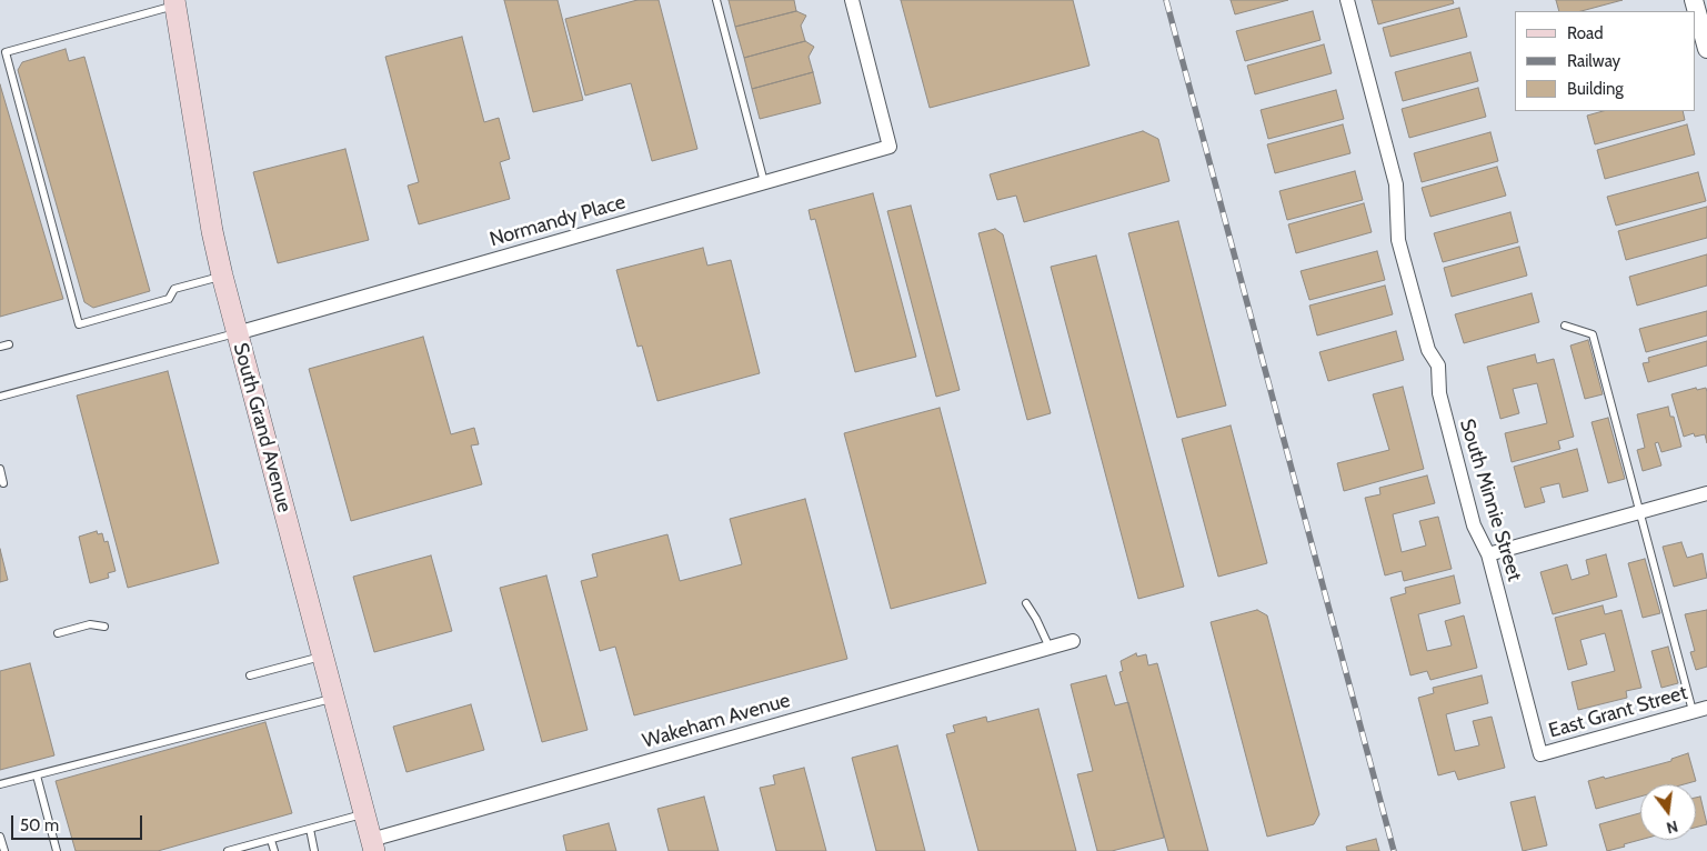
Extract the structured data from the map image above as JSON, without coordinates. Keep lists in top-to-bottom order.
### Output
{
  "streets": {
    "main road": ["South Grand Avenue"],
    "street": [
      "Normandy Place",
      "South Minnie Street",
      "East Grant Street",
      "Wakeham Avenue"
    ]
  },
  "crossings": [
    ["Normandy Place", "South Grand Avenue"],
    ["South Grand Avenue", "Wakeham Avenue"],
    ["South Minnie Street", "East Grant Street"]
  ],
  "legend": ["Road", "Railway", "Building"],
  "scale_bar": "50 m",
  "north": "bottom"
}
